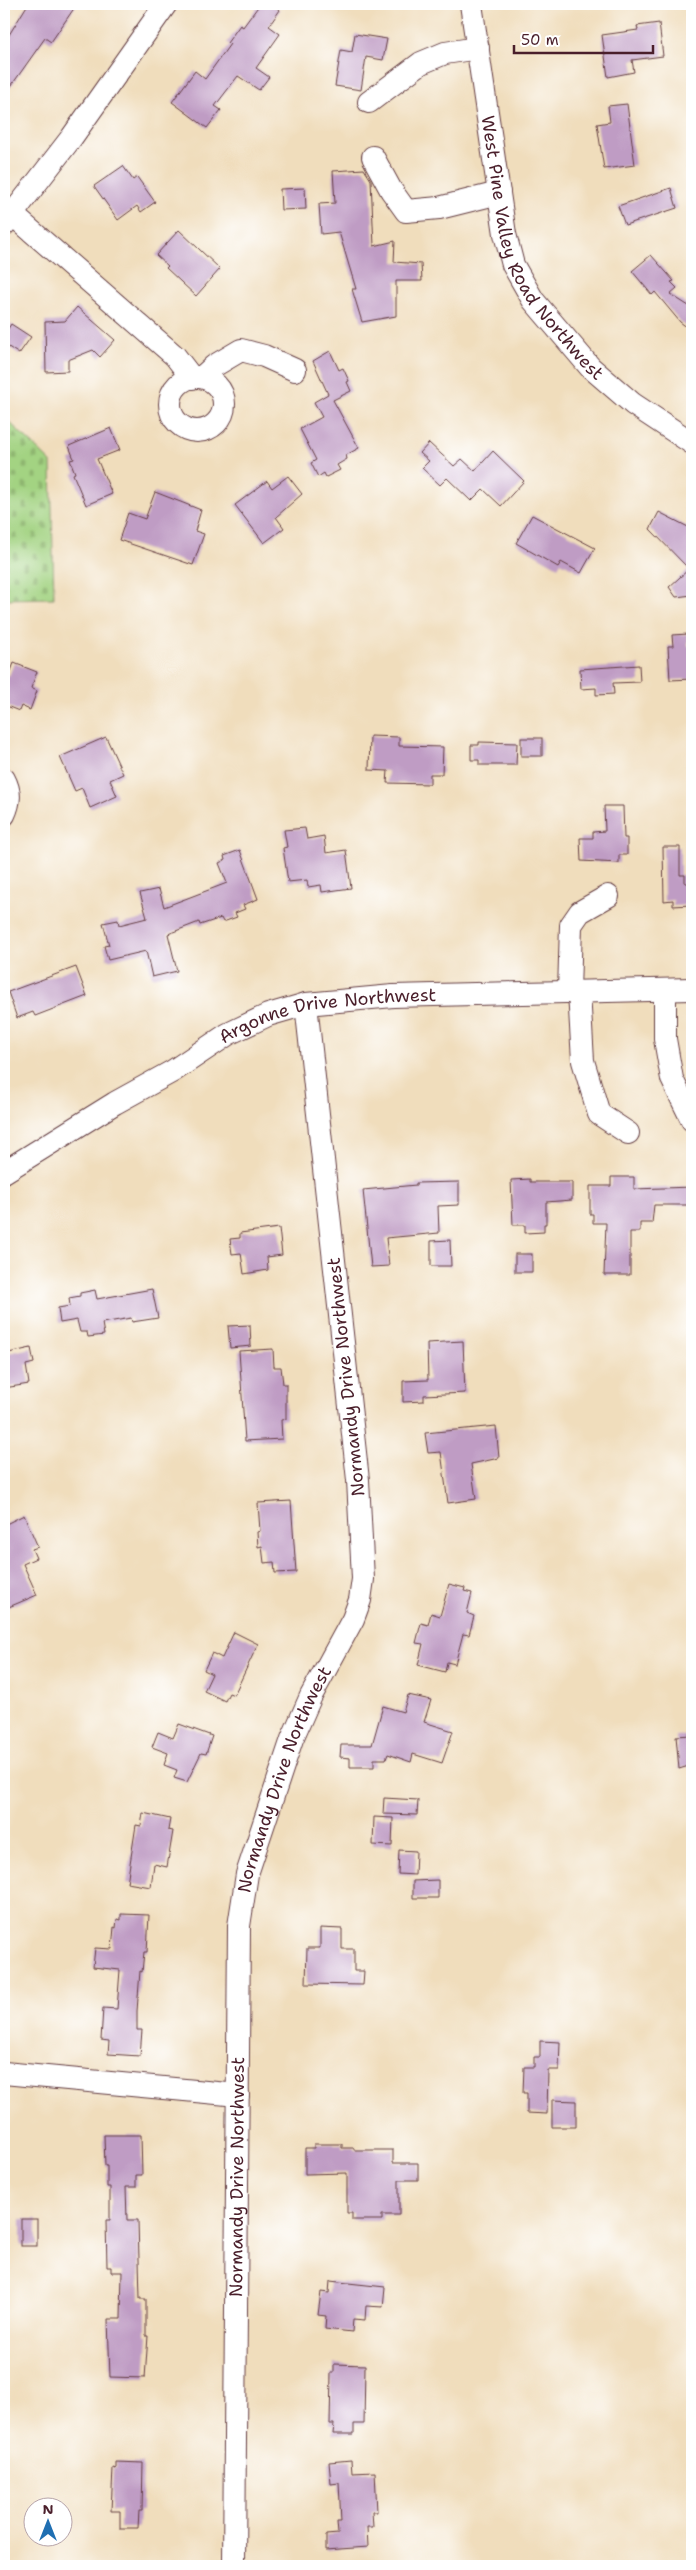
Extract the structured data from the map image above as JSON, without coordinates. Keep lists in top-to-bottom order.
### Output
{
  "streets": {
    "street": ["West Pine Valley Road Northwest", "Argonne Drive Northwest", "Normandy Drive Northwest"]
  },
  "crossings": [
    ["Argonne Drive Northwest", "Normandy Drive Northwest"]
  ],
  "scale_bar": "50 m",
  "north": "top"
}
